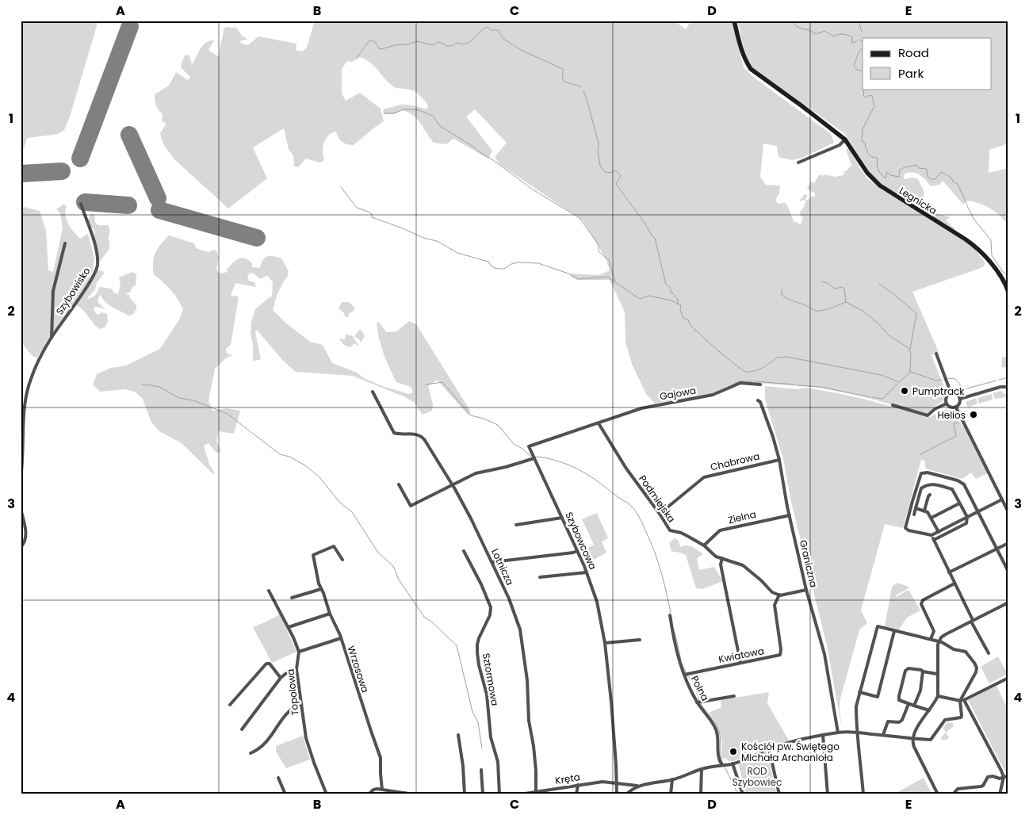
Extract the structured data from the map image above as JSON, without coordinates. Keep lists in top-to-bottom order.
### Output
{
  "streets": {
    "main road": ["Legnicka"],
    "street": [
      "Szybowisko",
      "Gajowa",
      "Chabrowa",
      "Podmiejska",
      "Zielna",
      "Szybowcowa",
      "Graniczna",
      "Lotnicza",
      "Kwiatowa",
      "Wrzosowa",
      "Sztormowa",
      "Polna",
      "Topolowa",
      "Kręta"
    ]
  },
  "crossings": [
    ["Gajowa", "Podmiejska"],
    ["Gajowa", "Szybowcowa"],
    ["Chabrowa", "Podmiejska"],
    ["Chabrowa", "Graniczna"],
    ["Podmiejska", "Zielna"],
    ["Podmiejska", "Szybowcowa"],
    ["Podmiejska", "Kwiatowa"],
    ["Zielna", "Graniczna"],
    ["Szybowcowa", "Kręta"],
    ["Lotnicza", "Kręta"],
    ["Kwiatowa", "Polna"],
    ["Sztormowa", "Kręta"]
  ],
  "parks": ["ROD Szybowiec"],
  "places": ["Pumptrack", "Helios", "Kościół pw. Świętego Michała Archanioła"],
  "legend": ["Road", "Park"],
  "grid": {
    "columns": [
      "A",
      "B",
      "C",
      "D",
      "E"
    ],
    "rows": [
      "1",
      "2",
      "3",
      "4"
    ]
  }
}
